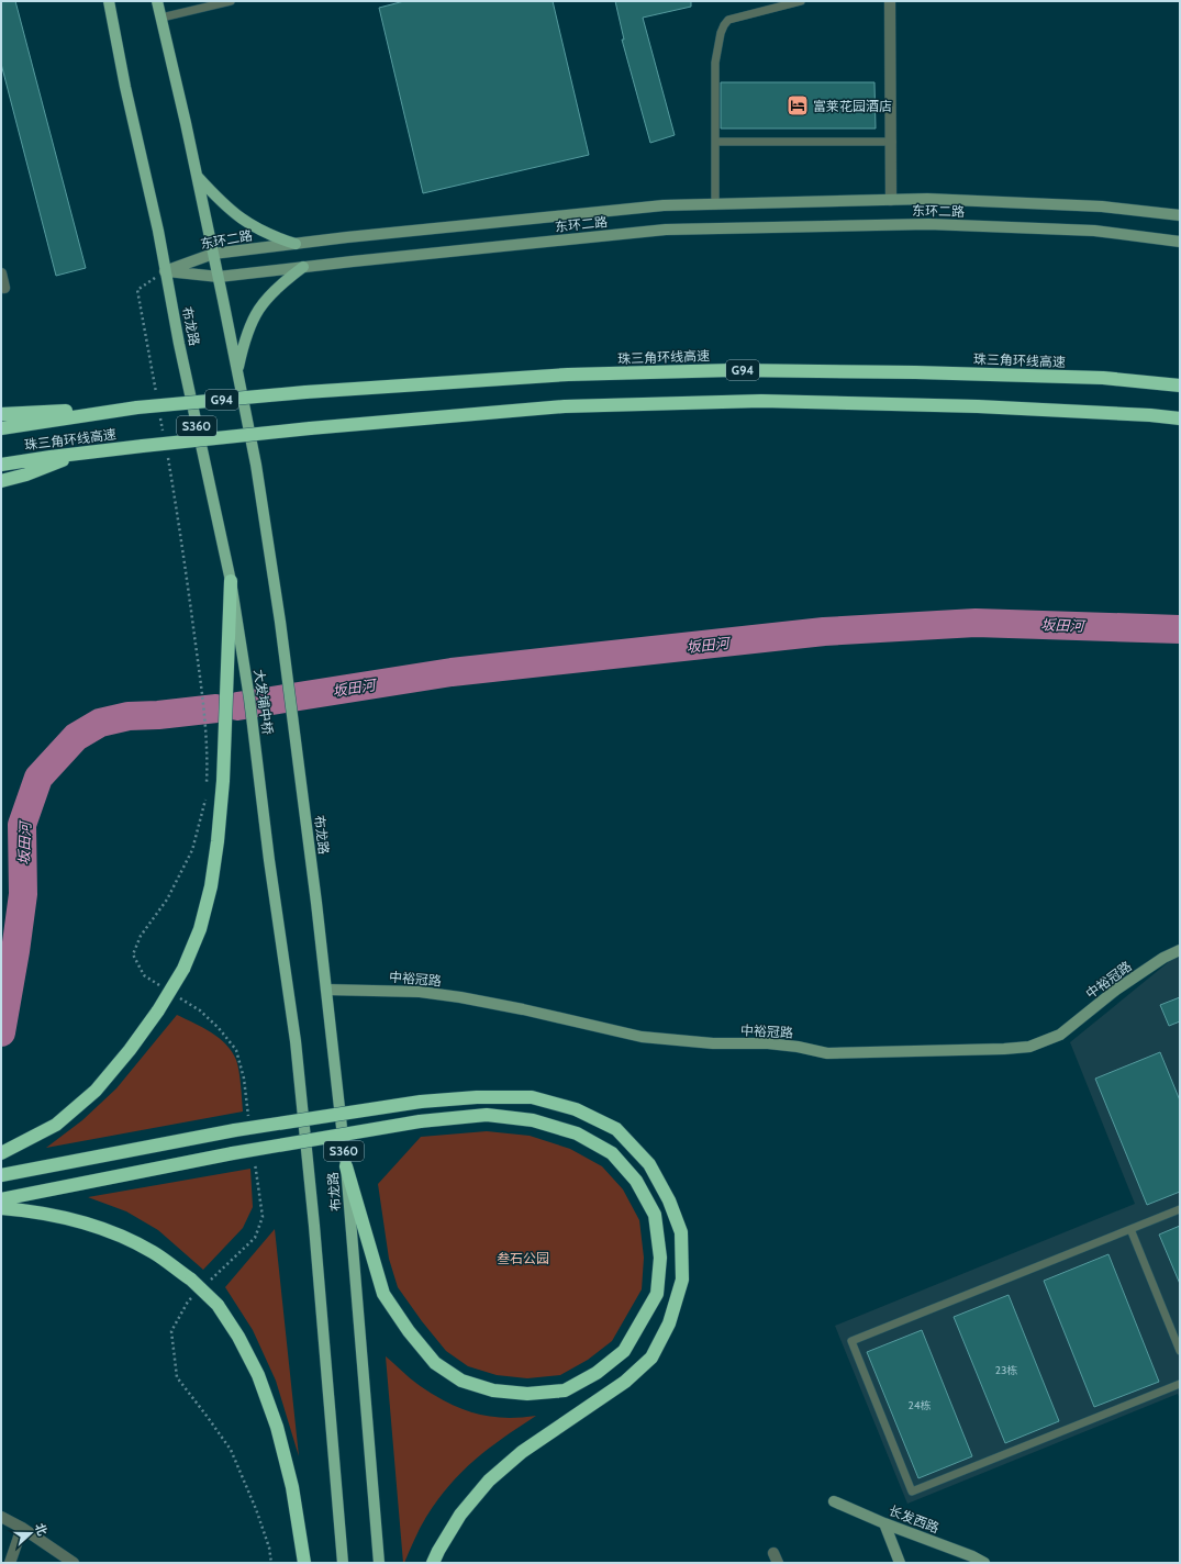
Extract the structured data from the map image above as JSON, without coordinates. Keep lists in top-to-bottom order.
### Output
{
  "streets": {
    "highway": ["珠三角环线高速", "G94"],
    "main road": [
      "东环二路",
      "布龙路",
      "S360",
      "大发埔中桥",
      "中裕冠路",
      "长发西路"
    ]
  },
  "crossings": [
    ["东环二路", "布龙路"],
    ["东环二路", "S360"],
    ["布龙路", "大发埔中桥"],
    ["布龙路", "中裕冠路"],
    ["S360", "大发埔中桥"]
  ],
  "water": ["坂田河"],
  "parks": ["叁石公园"],
  "places": {
    "hotel": ["富莱花园酒店"]
  },
  "house_numbers": ["23栋", "24栋"],
  "north": "right"
}
